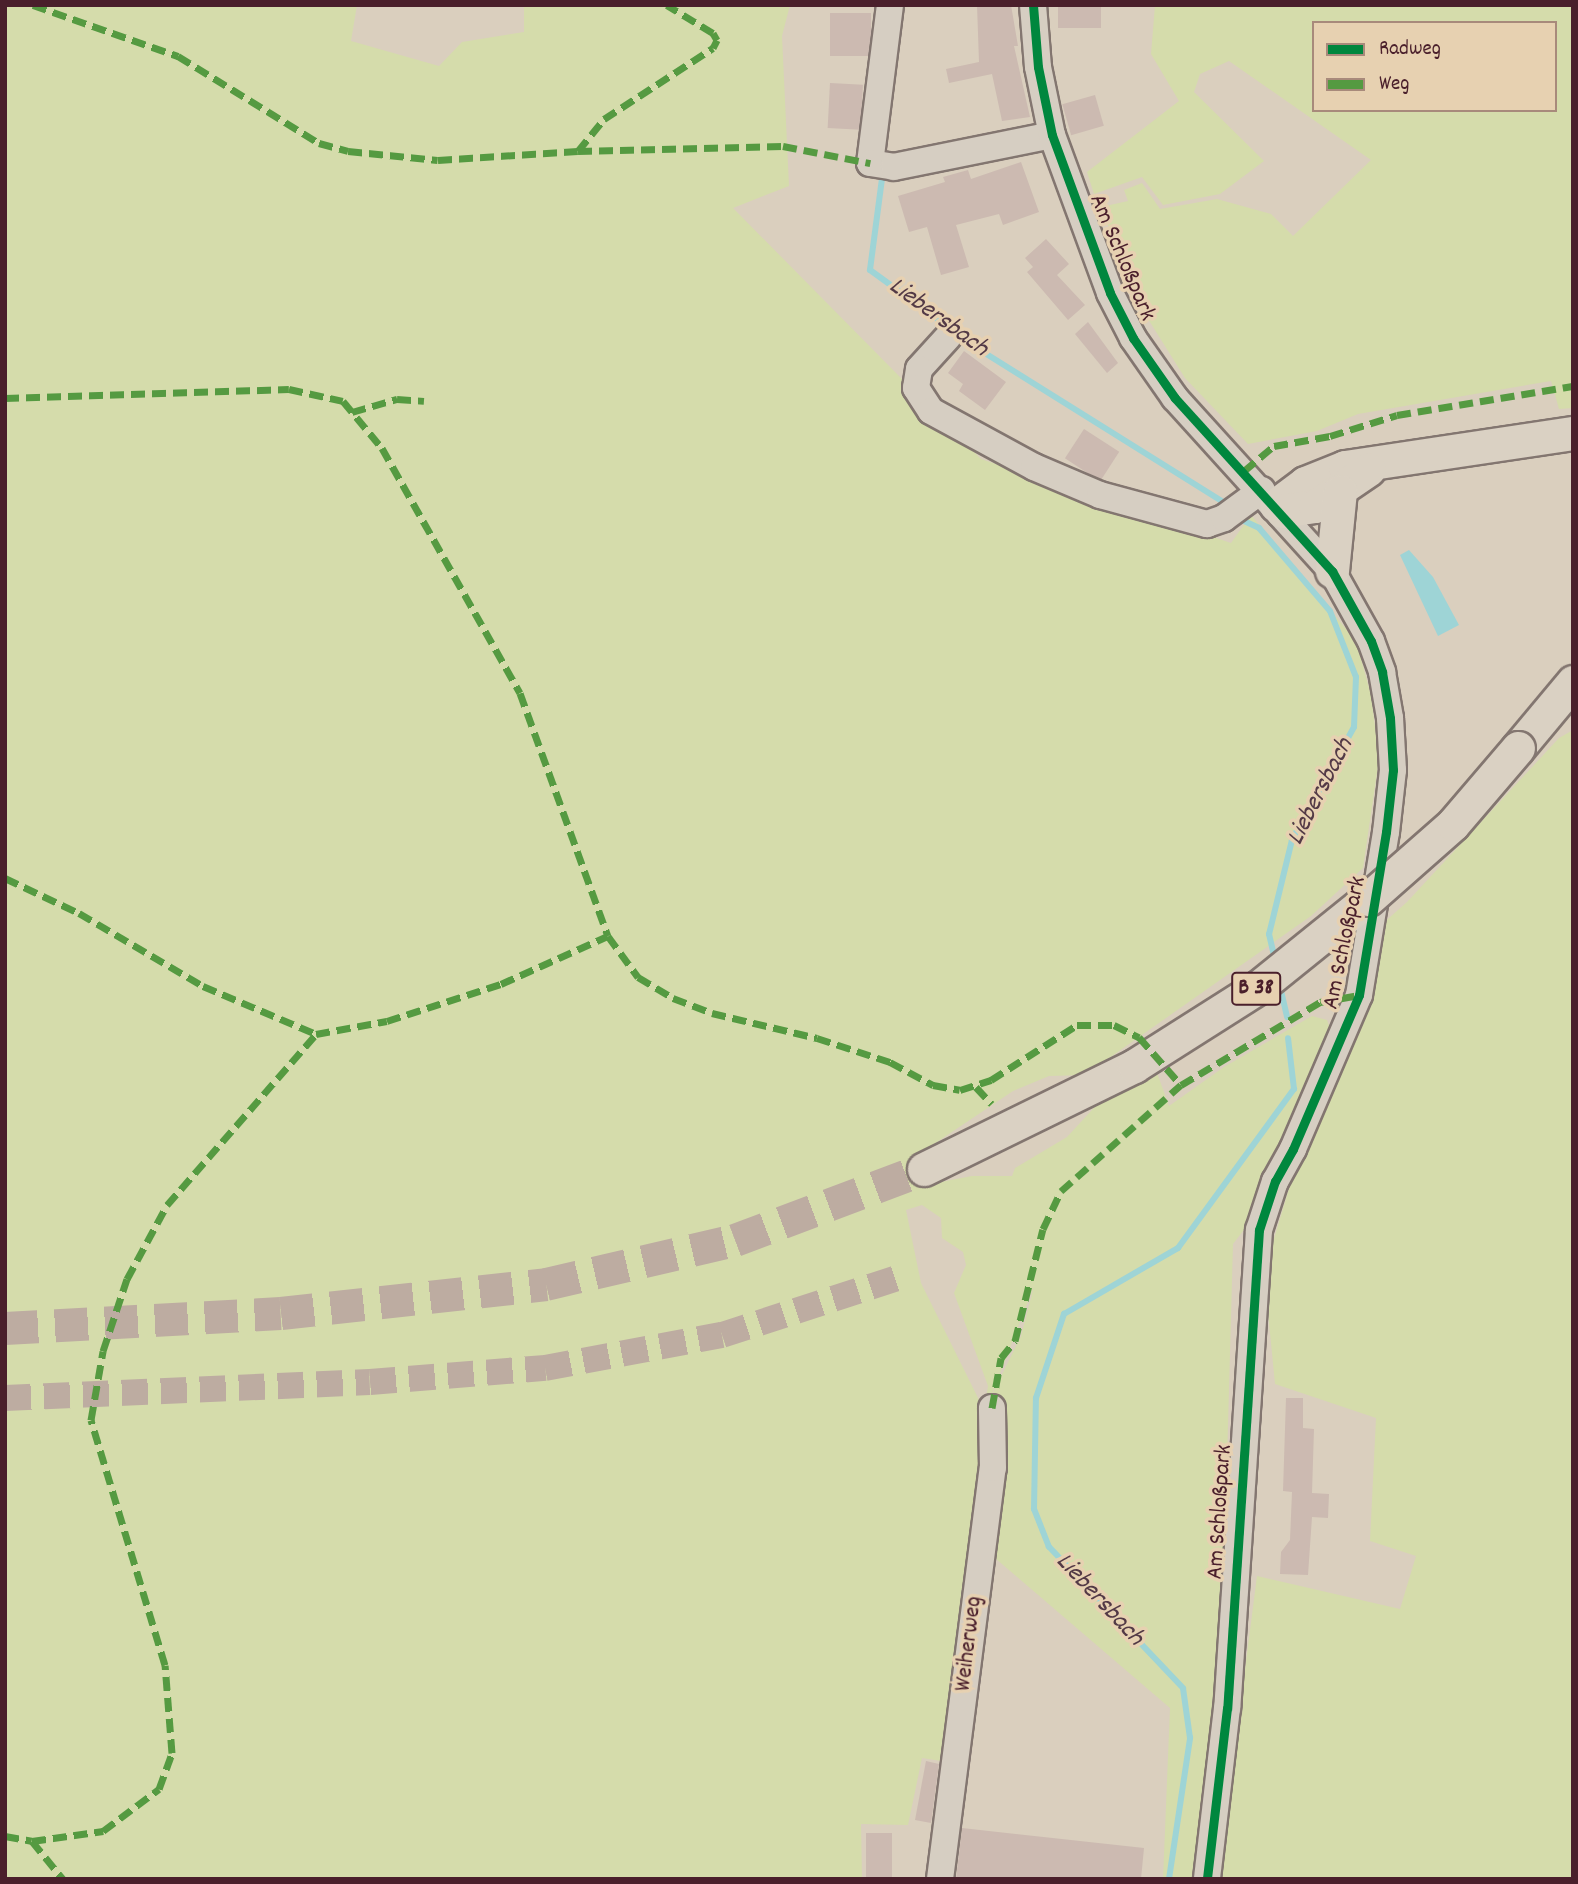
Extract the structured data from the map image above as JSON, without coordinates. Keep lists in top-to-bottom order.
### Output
{
  "streets": {
    "main road": ["B 38"],
    "street": ["Am Schloßpark", "Weiherweg"]
  },
  "water": ["Liebersbach"],
  "legend": ["Radweg", "Weg"]
}
